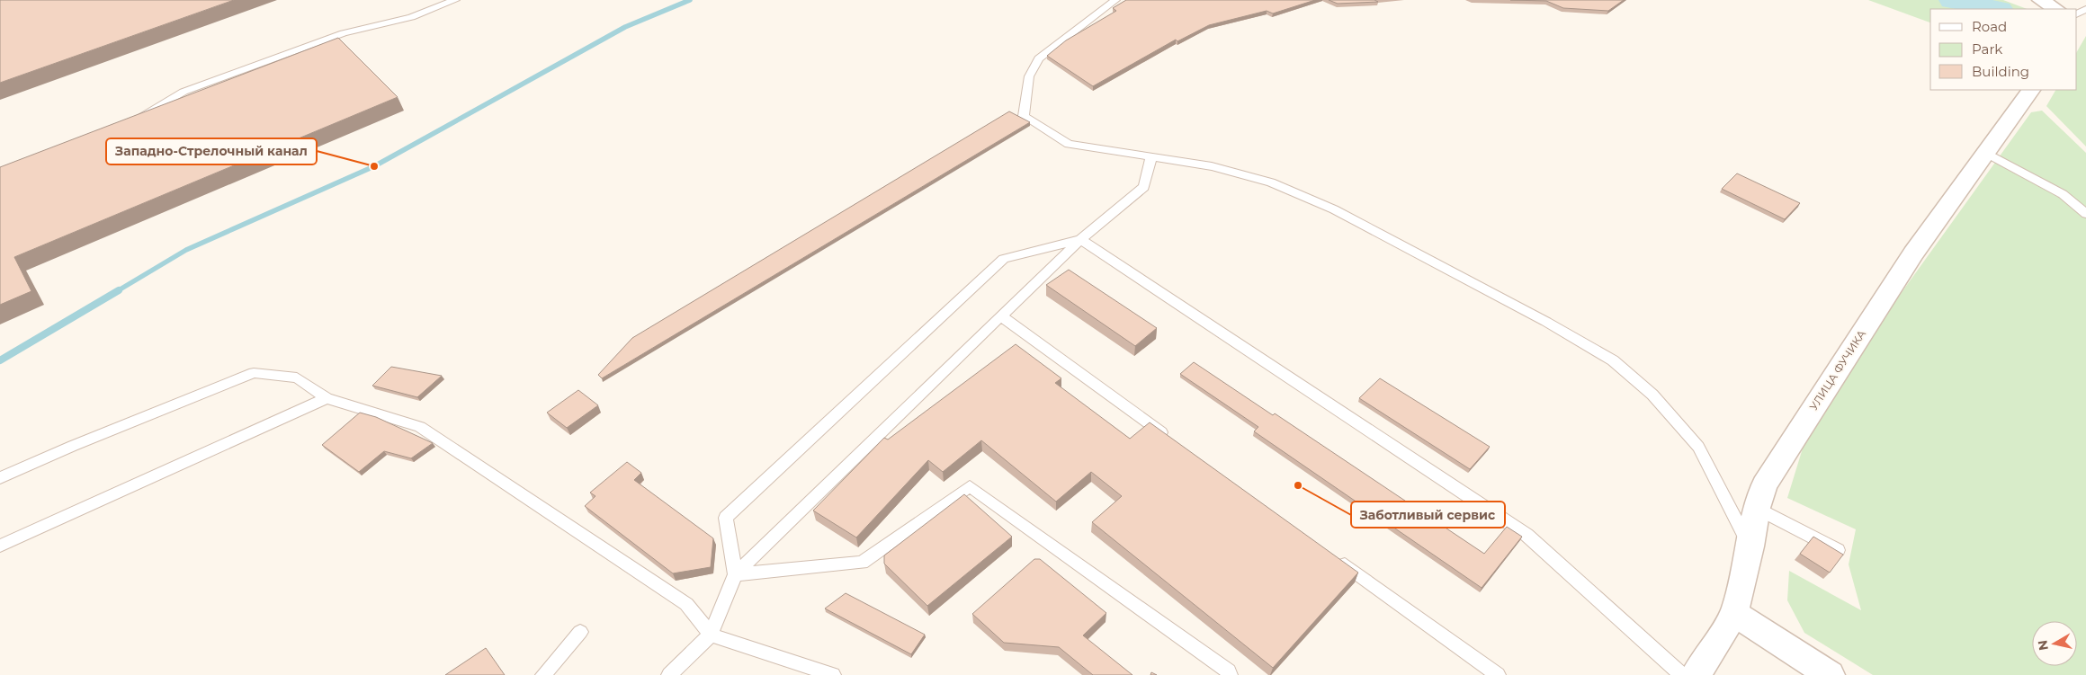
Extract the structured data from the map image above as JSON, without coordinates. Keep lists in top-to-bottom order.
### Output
{
  "streets": {
    "street": ["УЛИЦА ФУЧИКА"]
  },
  "places": ["Западно-Стрелочный канал", "Заботливый сервис"],
  "legend": ["Road", "Park", "Building"],
  "north": "left"
}
